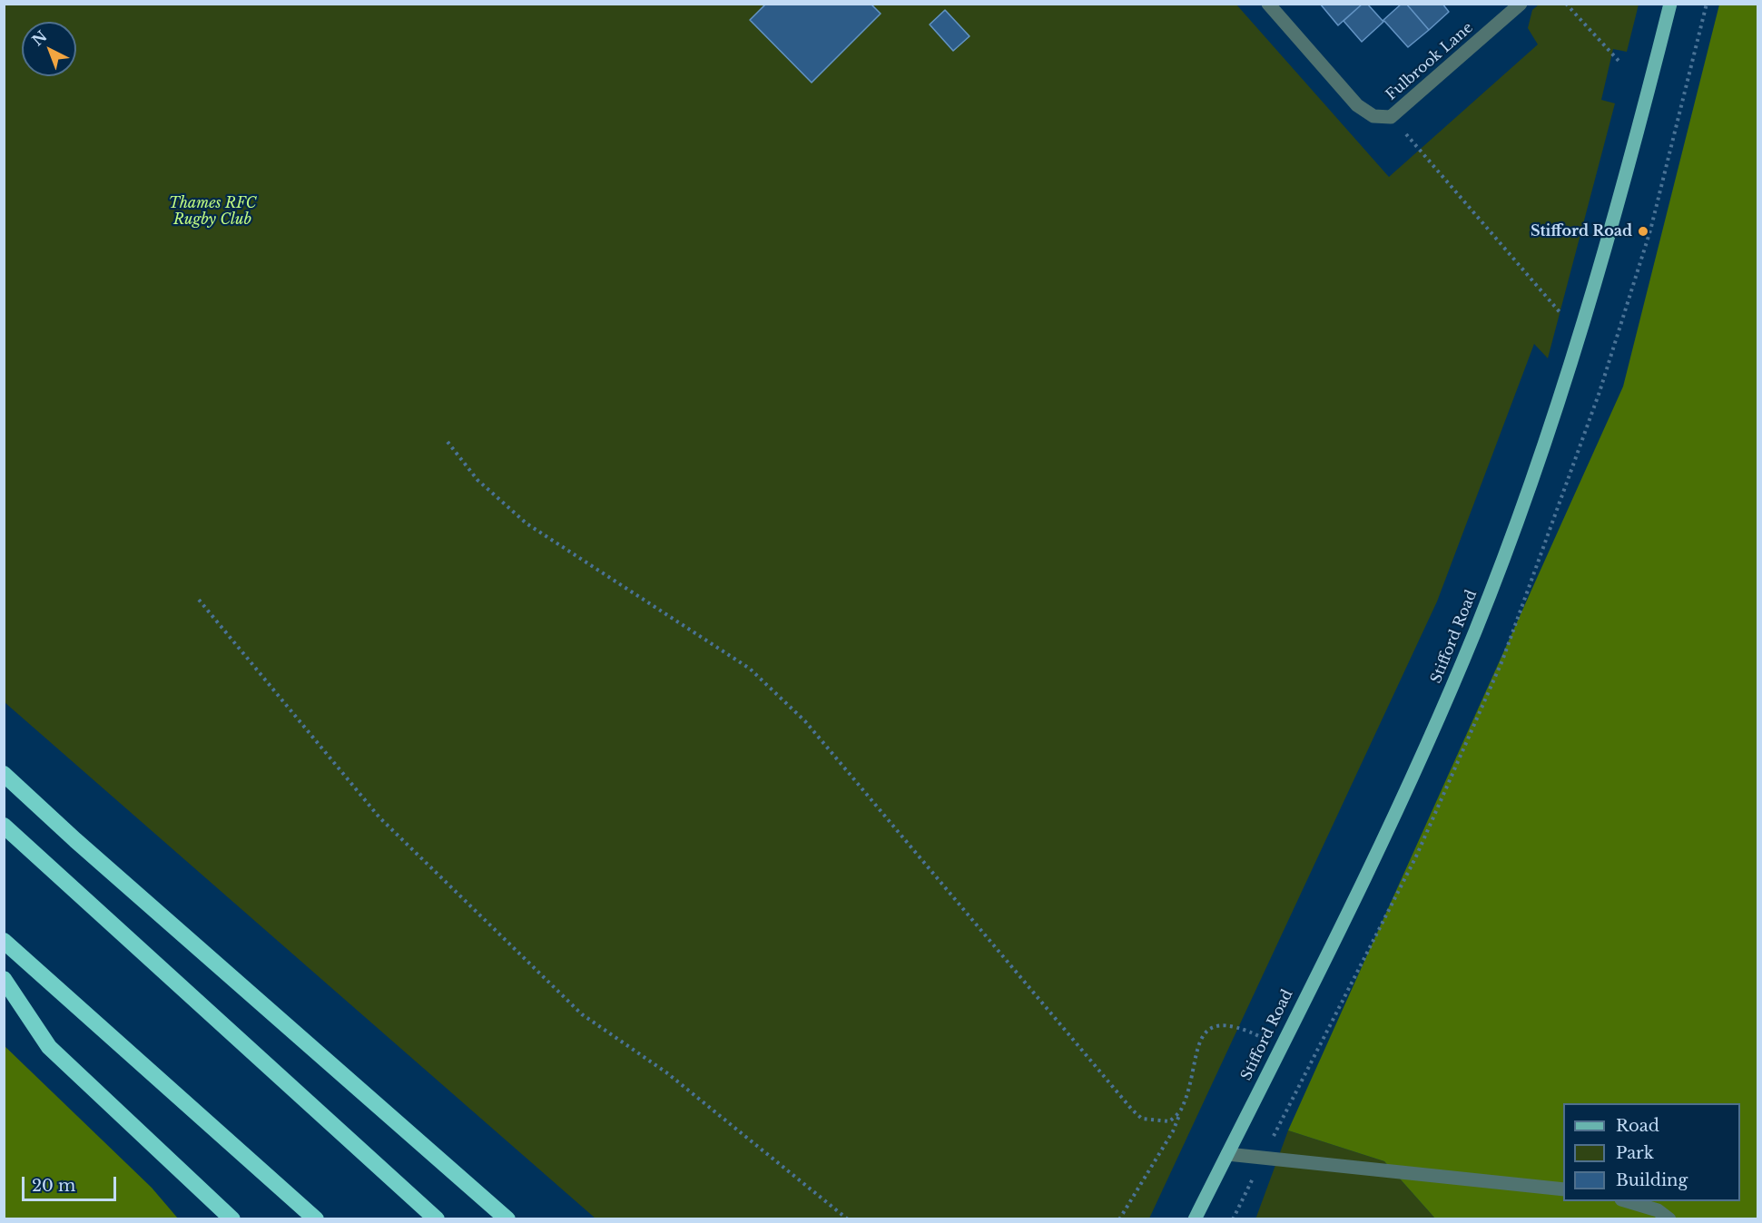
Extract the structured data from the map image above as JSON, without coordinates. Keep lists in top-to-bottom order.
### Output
{
  "streets": {
    "main road": ["Stifford Road"],
    "street": ["Fulbrook Lane"]
  },
  "parks": ["Thames RFC Rugby Club"],
  "places": ["Stifford Road"],
  "legend": ["Road", "Park", "Building"],
  "scale_bar": "20 m",
  "north": "top left"
}
